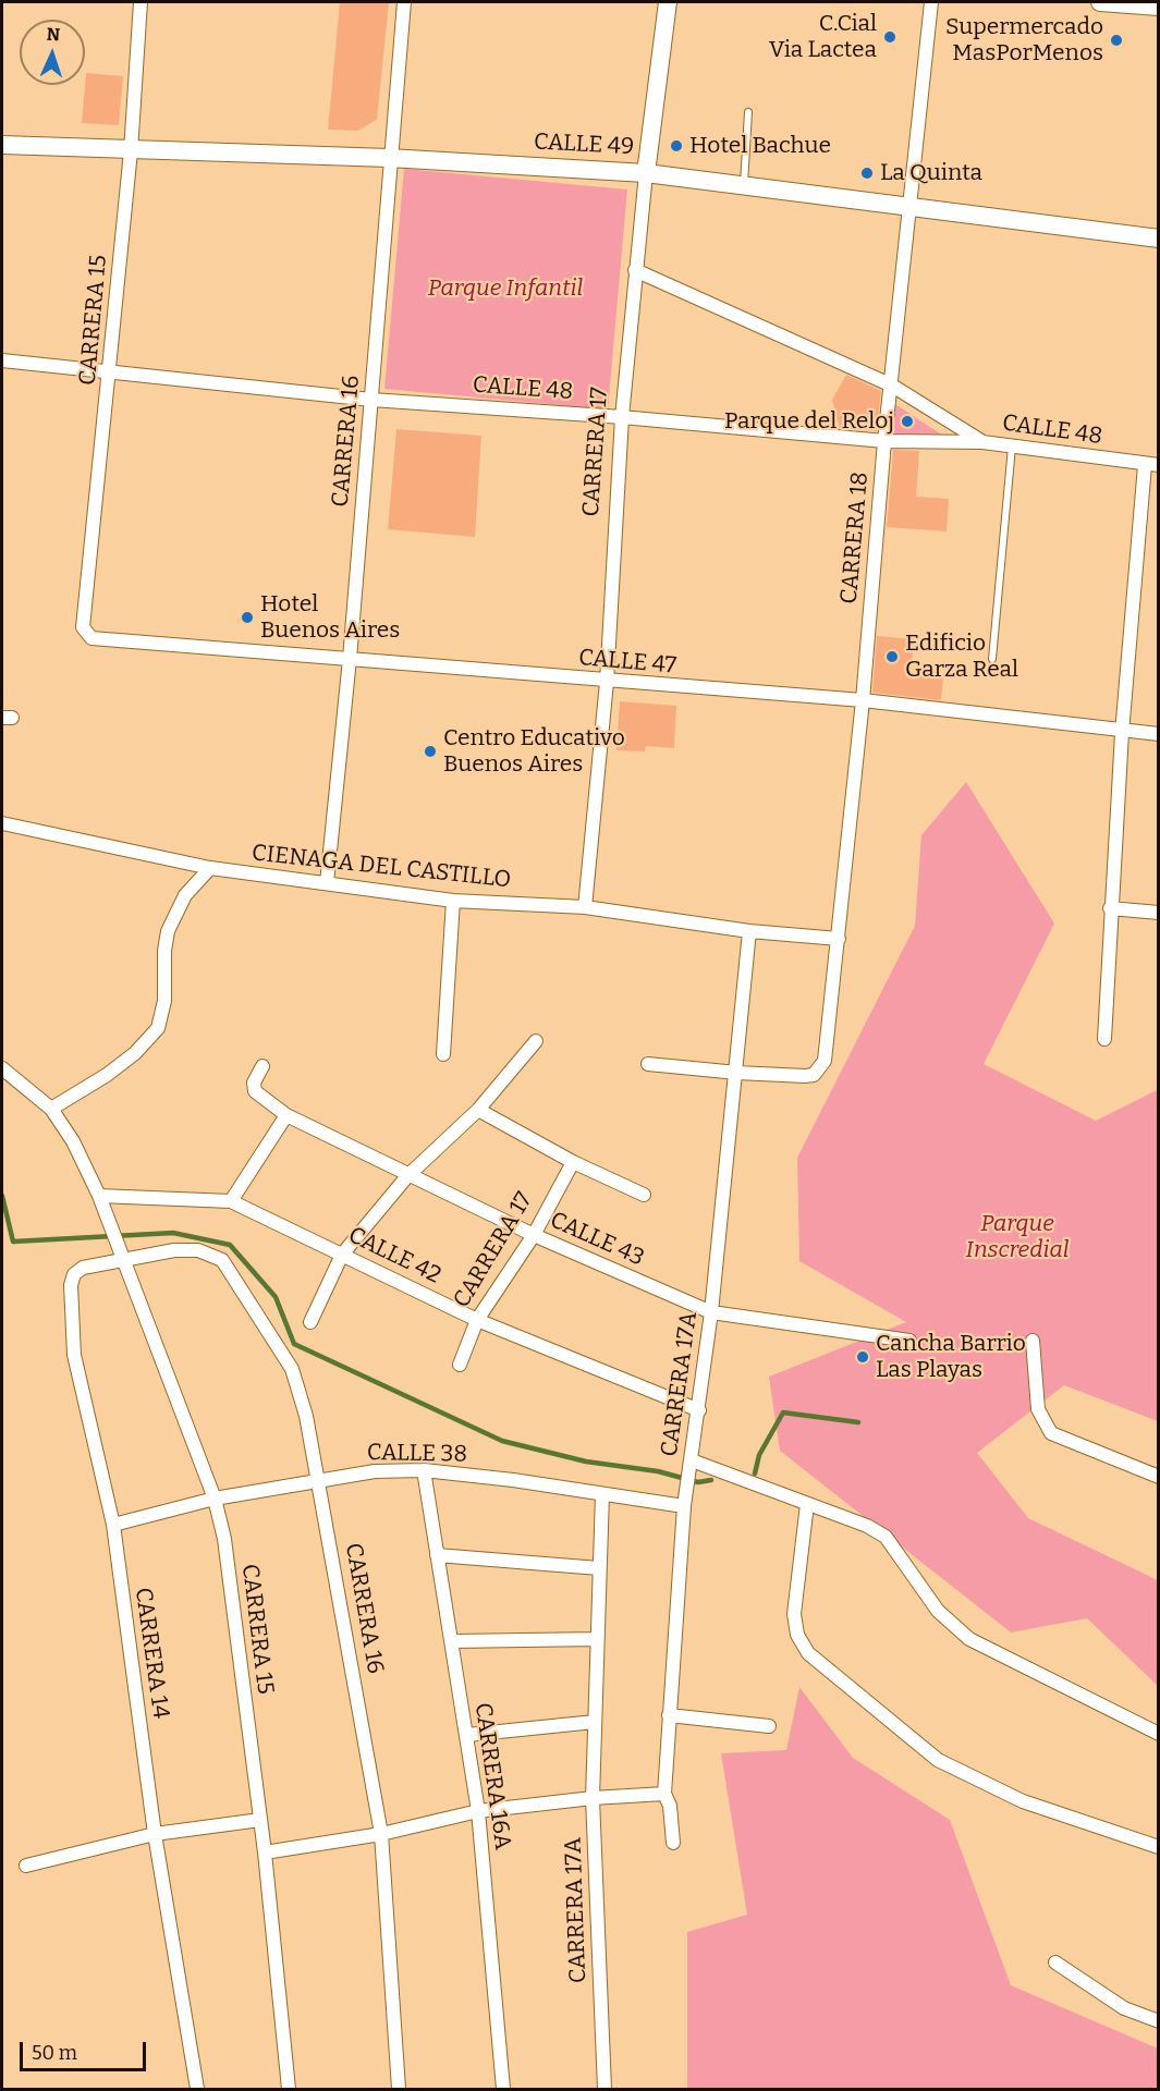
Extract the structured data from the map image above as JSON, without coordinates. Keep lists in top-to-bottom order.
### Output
{
  "streets": {
    "street": [
      "CALLE 49",
      "CARRERA 15",
      "CALLE 48",
      "CARRERA 16",
      "CARRERA 17",
      "CARRERA 18",
      "CALLE 47",
      "CIENAGA DEL CASTILLO",
      "CALLE 43",
      "CALLE 42",
      "CARRERA 17A",
      "CALLE 38",
      "CARRERA 14",
      "CARRERA 16A"
    ]
  },
  "crossings": [
    ["CALLE 49", "CARRERA 15"],
    ["CALLE 49", "CARRERA 16"],
    ["CALLE 49", "CARRERA 17"],
    ["CALLE 49", "CARRERA 18"],
    ["CARRERA 15", "CALLE 48"],
    ["CARRERA 15", "CARRERA 16"],
    ["CARRERA 15", "CALLE 47"],
    ["CARRERA 15", "CALLE 42"],
    ["CARRERA 15", "CALLE 38"],
    ["CARRERA 15", "CARRERA 14"],
    ["CALLE 48", "CARRERA 16"],
    ["CALLE 48", "CARRERA 17"],
    ["CALLE 48", "CARRERA 18"],
    ["CARRERA 16", "CALLE 47"],
    ["CARRERA 16", "CIENAGA DEL CASTILLO"],
    ["CARRERA 16", "CALLE 38"],
    ["CARRERA 16", "CARRERA 14"],
    ["CARRERA 17", "CALLE 47"],
    ["CARRERA 17", "CIENAGA DEL CASTILLO"],
    ["CARRERA 17", "CALLE 43"],
    ["CARRERA 17", "CALLE 42"],
    ["CARRERA 18", "CALLE 47"],
    ["CARRERA 18", "CIENAGA DEL CASTILLO"],
    ["CARRERA 18", "CARRERA 17A"],
    ["CIENAGA DEL CASTILLO", "CARRERA 17A"],
    ["CALLE 43", "CARRERA 17A"],
    ["CALLE 42", "CARRERA 17A"],
    ["CARRERA 17A", "CALLE 38"],
    ["CALLE 38", "CARRERA 14"],
    ["CALLE 38", "CARRERA 16A"]
  ],
  "parks": ["Parque Infantil", "Parque Inscredial"],
  "places": [
    "C.Cial Via Lactea",
    "Supermercado MasPorMenos",
    "Hotel Bachue",
    "La Quinta",
    "Parque del Reloj",
    "Hotel Buenos Aires",
    "Edificio Garza Real",
    "Centro Educativo Buenos Aires",
    "Cancha Barrio Las Playas"
  ],
  "scale_bar": "50 m",
  "north": "top"
}
